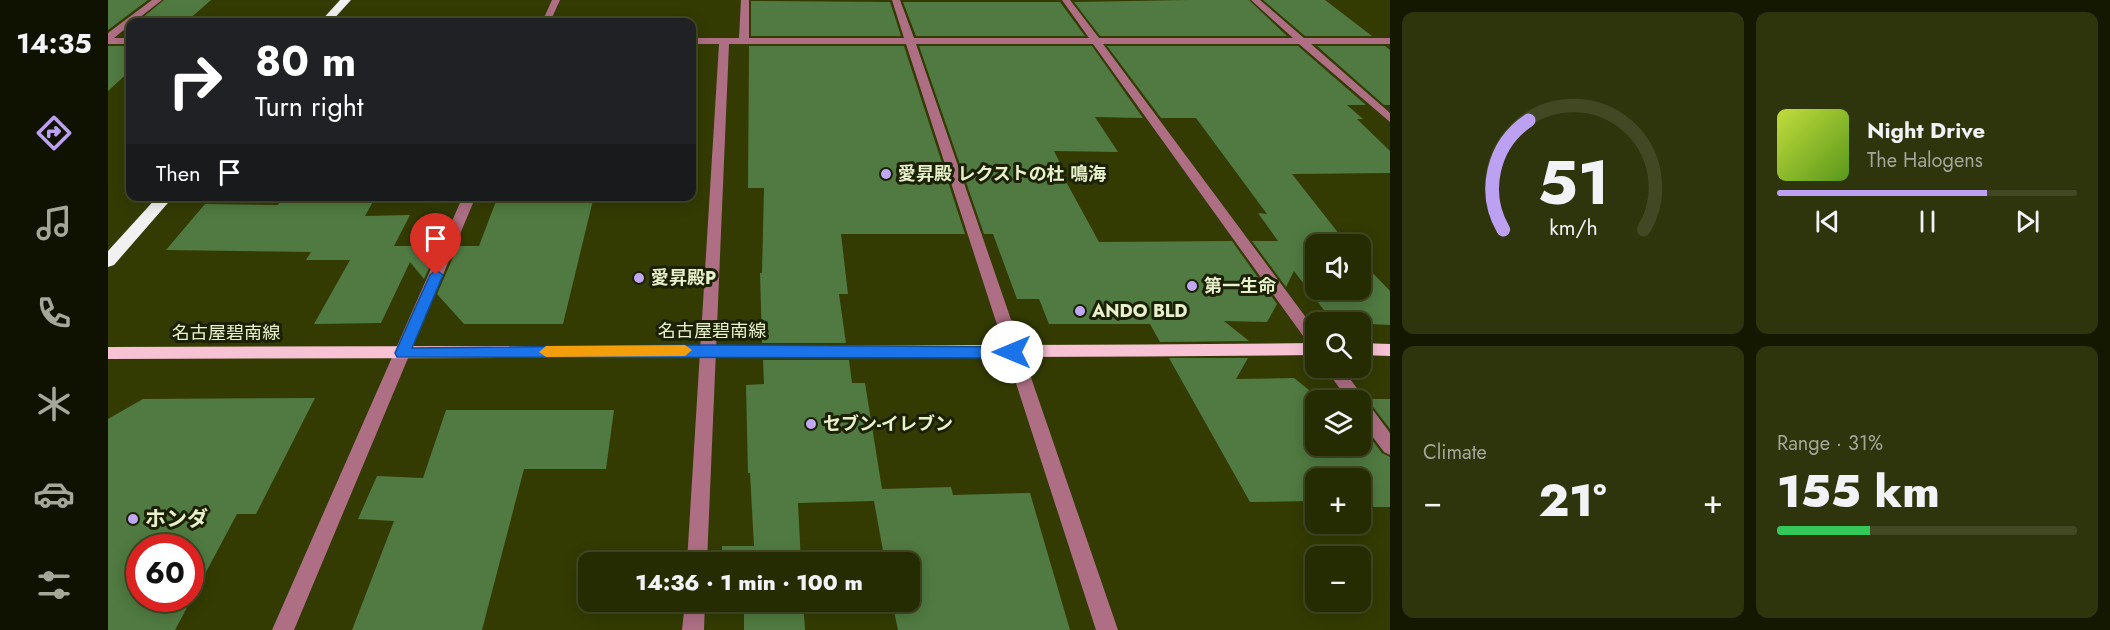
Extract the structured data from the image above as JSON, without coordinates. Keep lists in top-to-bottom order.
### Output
{
  "streets": {
    "main road": ["名古屋碧南線"]
  },
  "places": [
    "愛昇殿 レクストの杜 鳴海",
    "愛昇殿P",
    "第一生命",
    "ANDO BLD",
    "セブン-イレブン",
    "ホンダ"
  ],
  "page": {
    "tabs": "14:35",
    "turn": ["80 m", "Turn right"],
    "song": ["Night Drive", "The Halogens"],
    "then": "Then",
    "map_buttons": ["+", "−"],
    "tile": [
      "Climate",
      ["Range · 31%", "155 km"]
    ],
    "heat": ["−", "21°", "+"],
    "limit": "60",
    "trip": "14:36 · 1 min · 100 m",
    "gauge": ["51", "km/h"]
  }
}
